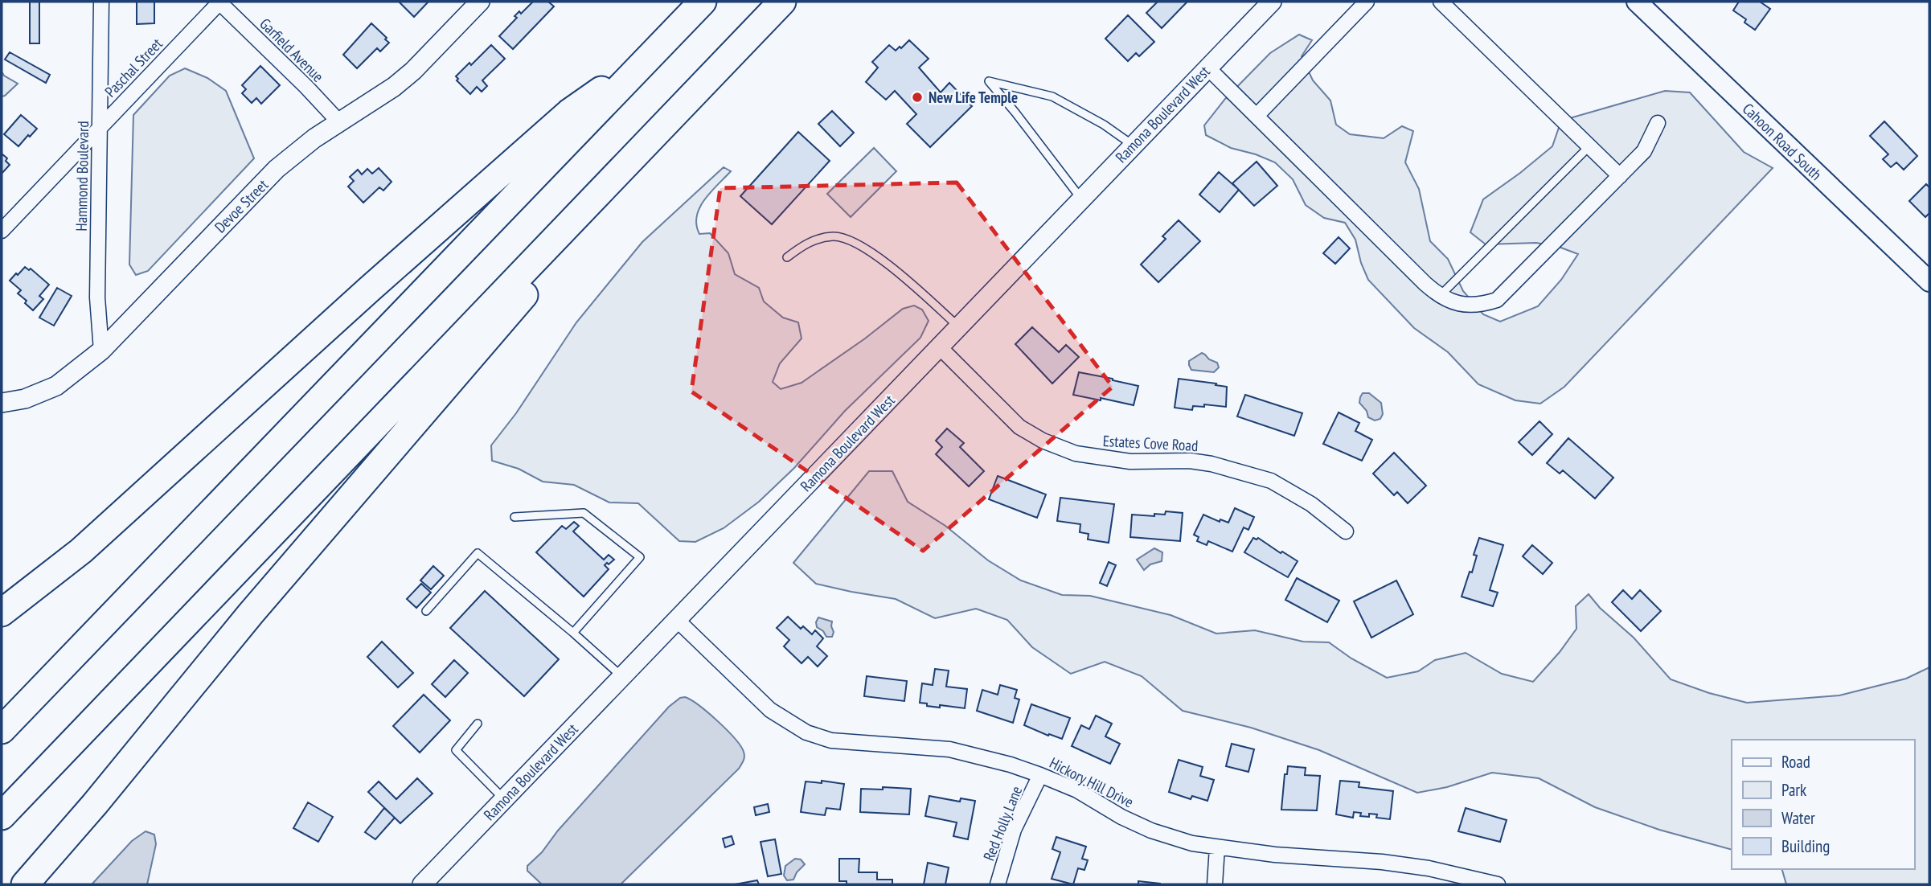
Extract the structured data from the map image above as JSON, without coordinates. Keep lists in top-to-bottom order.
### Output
{
  "streets": {
    "main road": ["Cahoon Road South"],
    "street": [
      "Garfield Avenue",
      "Paschal Street",
      "Ramona Boulevard West",
      "Hammond Boulevard",
      "Devoe Street",
      "Estates Cove Road",
      "Hickory Hill Drive",
      "Red Holly Lane"
    ]
  },
  "crossings": [
    ["Garfield Avenue", "Paschal Street"],
    ["Garfield Avenue", "Devoe Street"],
    ["Paschal Street", "Hammond Boulevard"],
    ["Ramona Boulevard West", "Estates Cove Road"],
    ["Ramona Boulevard West", "Hickory Hill Drive"],
    ["Hammond Boulevard", "Devoe Street"],
    ["Hickory Hill Drive", "Red Holly Lane"]
  ],
  "places": ["New Life Temple"],
  "legend": [
    "Road",
    "Park",
    "Water",
    "Building"
  ]
}
